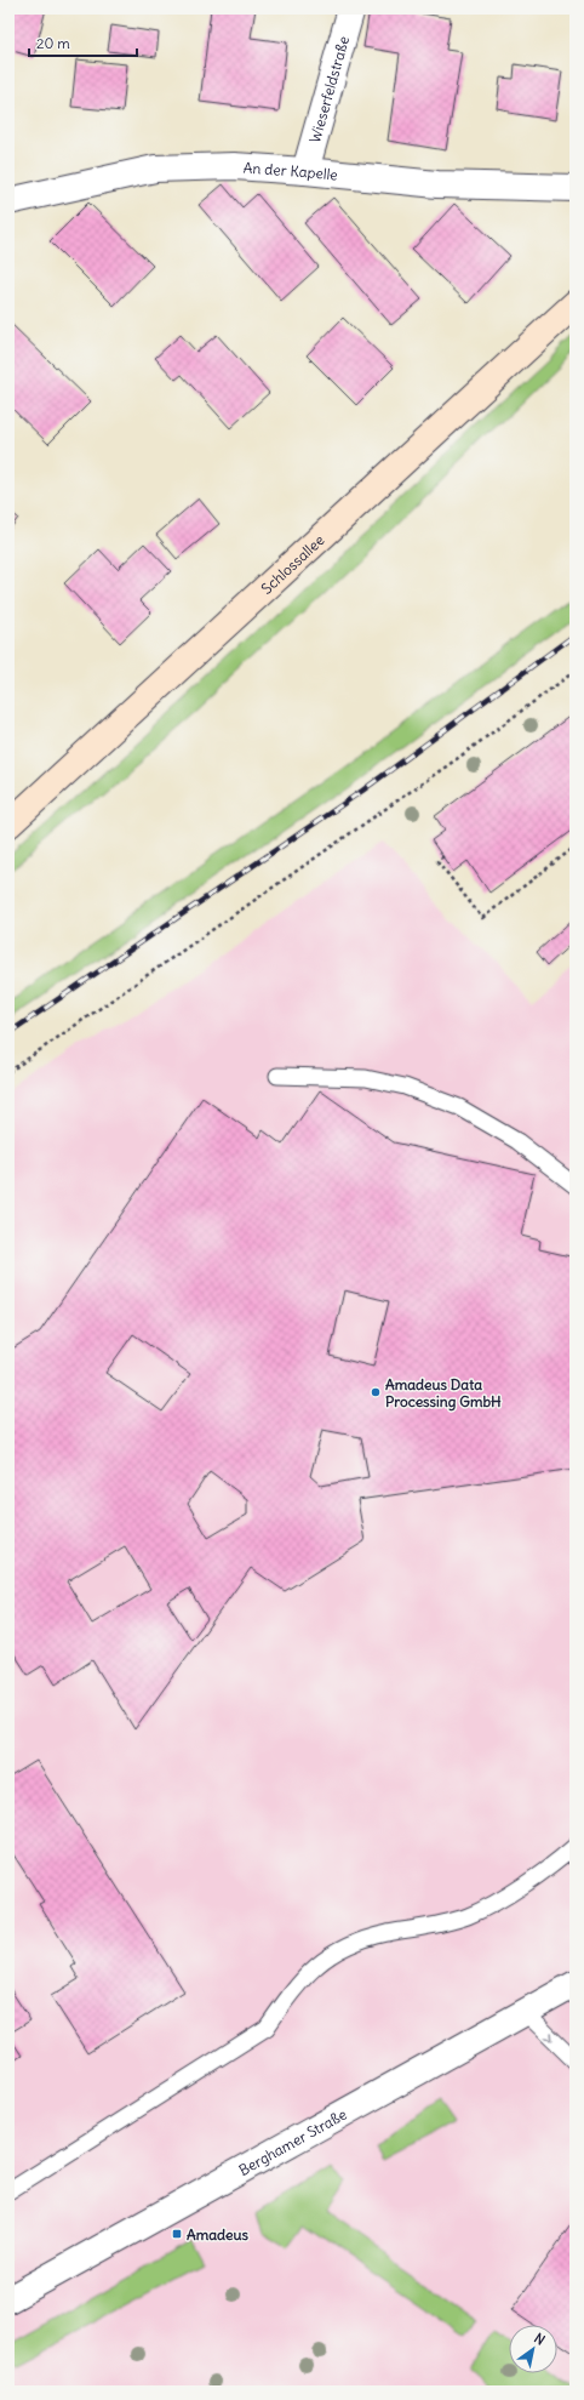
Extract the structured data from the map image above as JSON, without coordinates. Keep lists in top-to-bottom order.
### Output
{
  "streets": {
    "main road": ["Schlossallee"],
    "street": ["Wieserfeldstraße", "An der Kapelle", "Berghamer Straße"]
  },
  "crossings": [
    ["Wieserfeldstraße", "An der Kapelle"]
  ],
  "places": {
    "other": ["Amadeus Data Processing GmbH"],
    "transit": ["Amadeus"]
  },
  "scale_bar": "20 m",
  "north": "top right"
}
